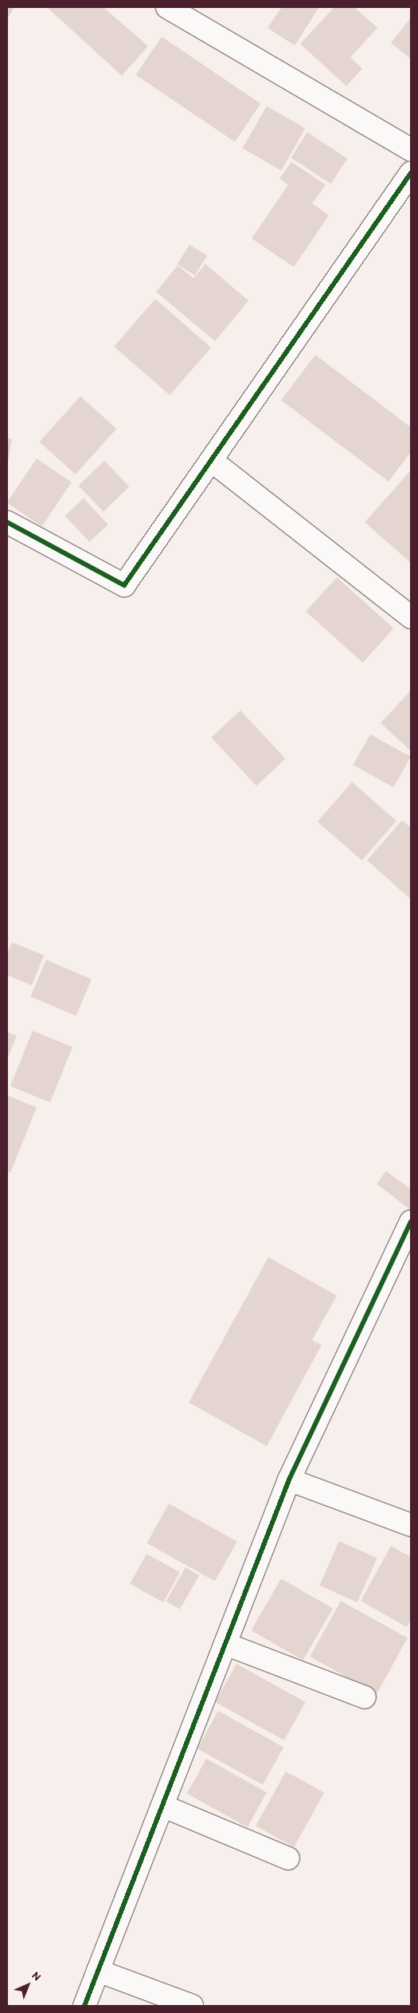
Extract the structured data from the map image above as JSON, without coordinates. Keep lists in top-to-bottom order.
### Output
{
  "north": "top right"
}
